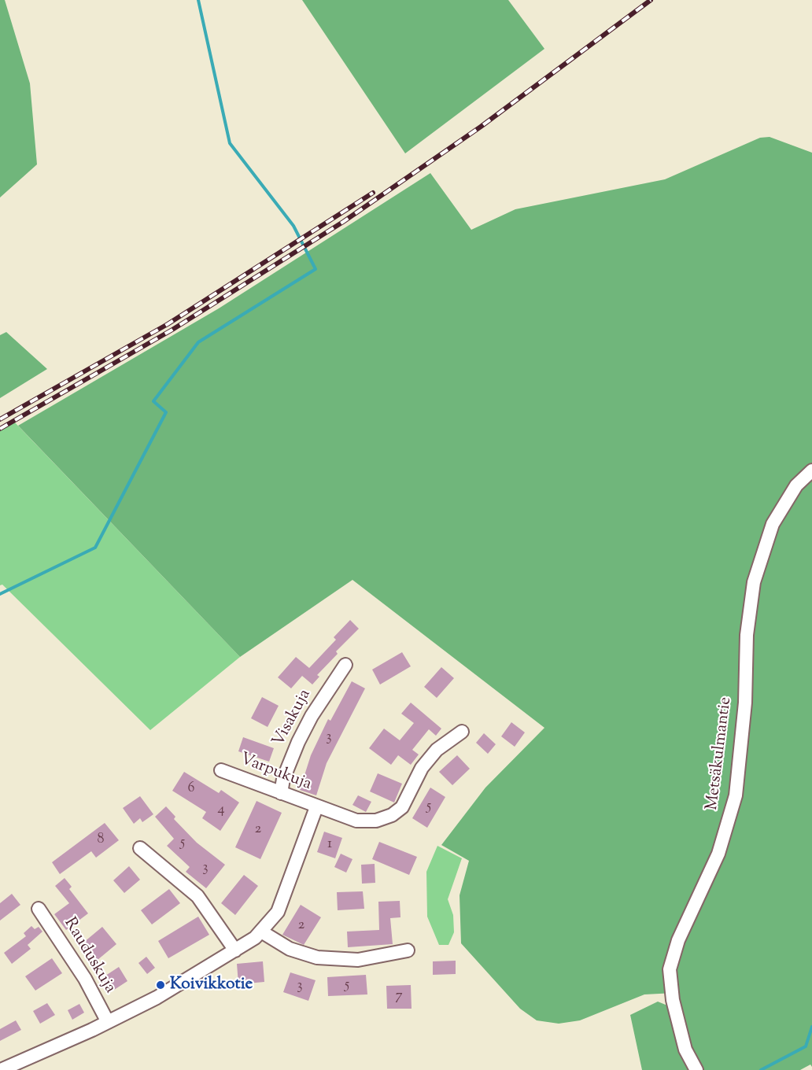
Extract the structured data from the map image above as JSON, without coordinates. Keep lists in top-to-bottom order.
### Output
{
  "streets": {
    "street": [
      "Visakuja",
      "Metsäkulmantie",
      "Varpukuja",
      "Rauduskuja"
    ]
  },
  "crossings": [
    ["Visakuja", "Varpukuja"]
  ],
  "places": ["Koivikkotie"],
  "house_numbers": [
    "3",
    "6",
    "5",
    "4",
    "2",
    "8",
    "5",
    "1",
    "3",
    "2",
    "5",
    "3",
    "7"
  ]
}
